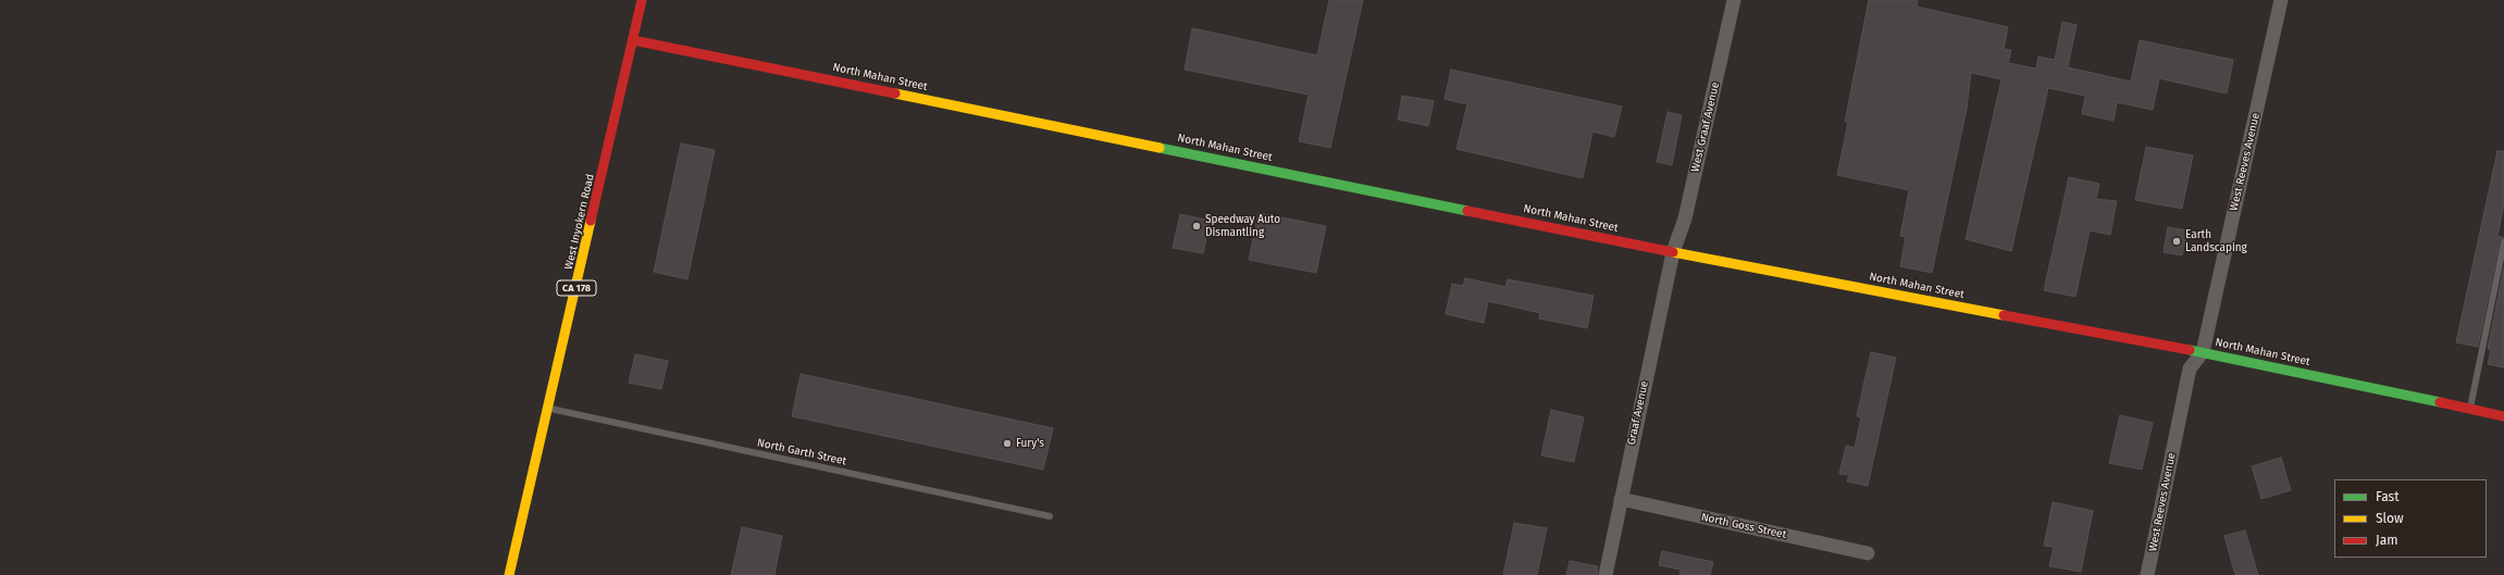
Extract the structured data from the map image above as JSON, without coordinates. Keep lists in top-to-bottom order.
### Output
{
  "streets": {
    "street": [
      "North Mahan Street",
      "West Graaf Avenue",
      "West Reeves Avenue",
      "West Inyokern Road",
      "CA 178",
      "Graaf Avenue",
      "North Goss Street"
    ],
    "lane": ["North Garth Street"]
  },
  "crossings": [
    ["North Mahan Street", "West Graaf Avenue"],
    ["North Mahan Street", "West Reeves Avenue"],
    ["North Mahan Street", "West Inyokern Road"],
    ["North Mahan Street", "Graaf Avenue"],
    ["West Graaf Avenue", "Graaf Avenue"],
    ["West Inyokern Road", "North Garth Street"],
    ["Graaf Avenue", "North Goss Street"]
  ],
  "places": ["Speedway Auto Dismantling", "Earth Landscaping", "Fury's"],
  "legend": ["Fast", "Slow", "Jam"]
}
